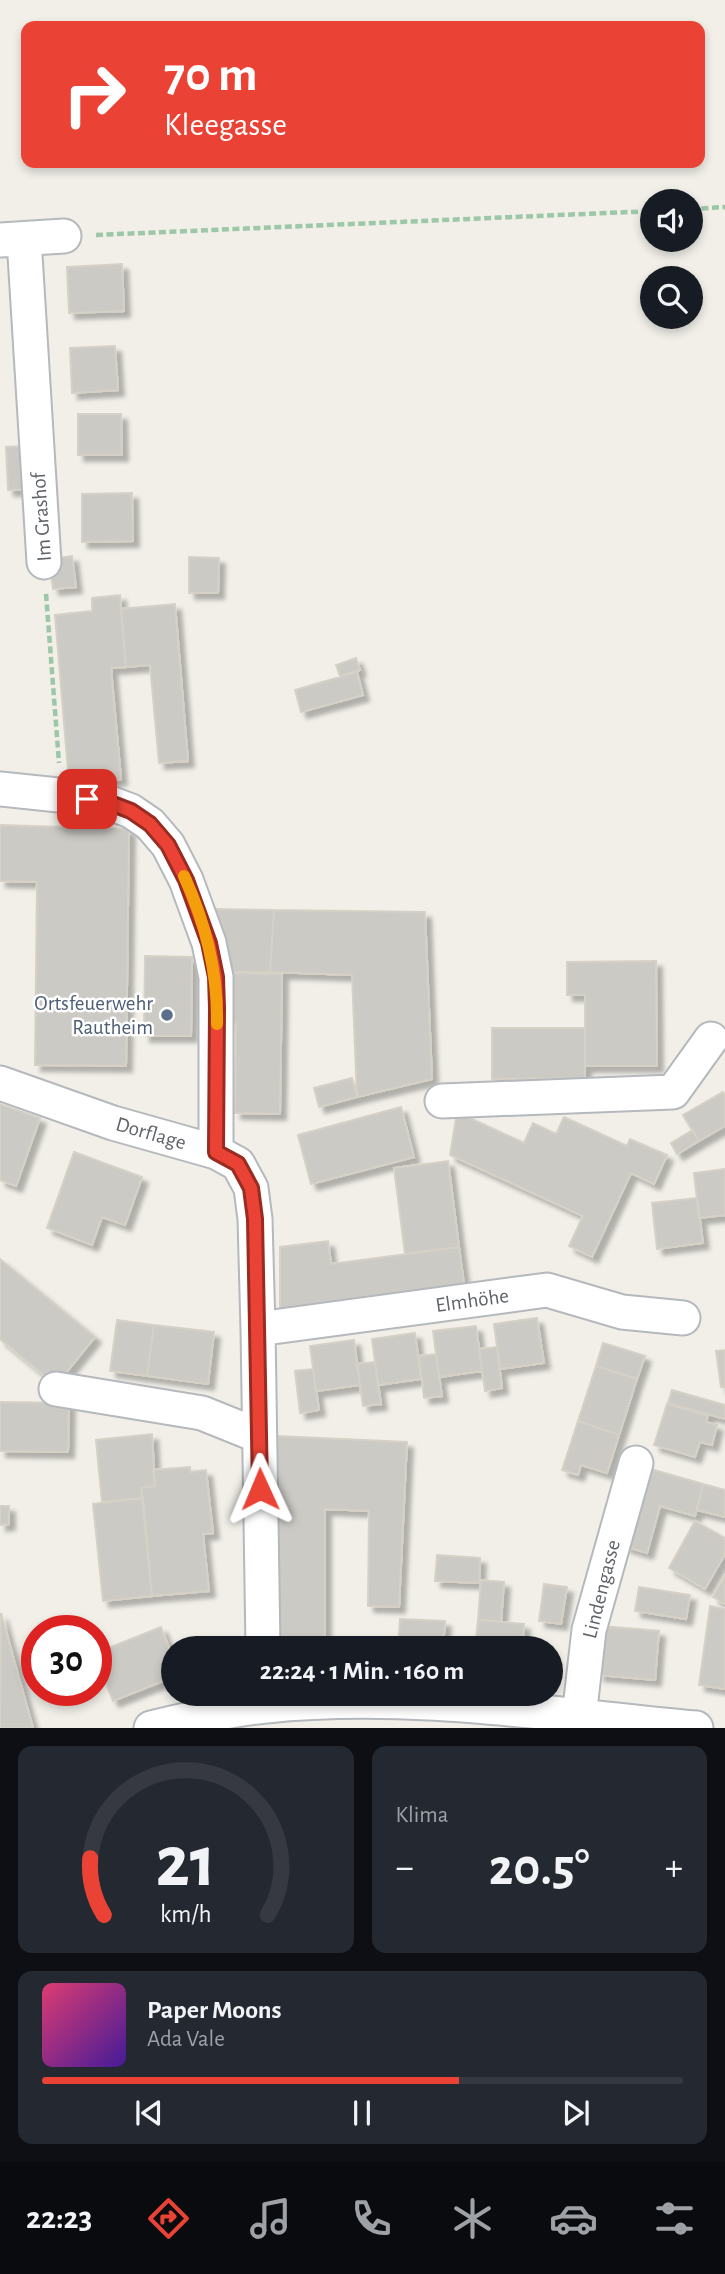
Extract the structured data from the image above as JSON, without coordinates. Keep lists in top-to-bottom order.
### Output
{
  "streets": {
    "street": [
      "Im Grashof",
      "Dorflage",
      "Elmhöhe",
      "Lindengasse"
    ]
  },
  "crossings": [
    ["Dorflage", "Elmhöhe"]
  ],
  "places": ["Ortsfeuerwehr Rautheim"],
  "page": {
    "turn": ["70 m", "Kleegasse"],
    "limit": "30",
    "trip": "22:24 · 1 Min. · 160 m",
    "tile": "Klima",
    "heat": ["−", "20.5°", "+"],
    "song": ["Paper Moons", "Ada Vale"],
    "tabs": "22:23",
    "gauge": ["21", "km/h"]
  }
}
